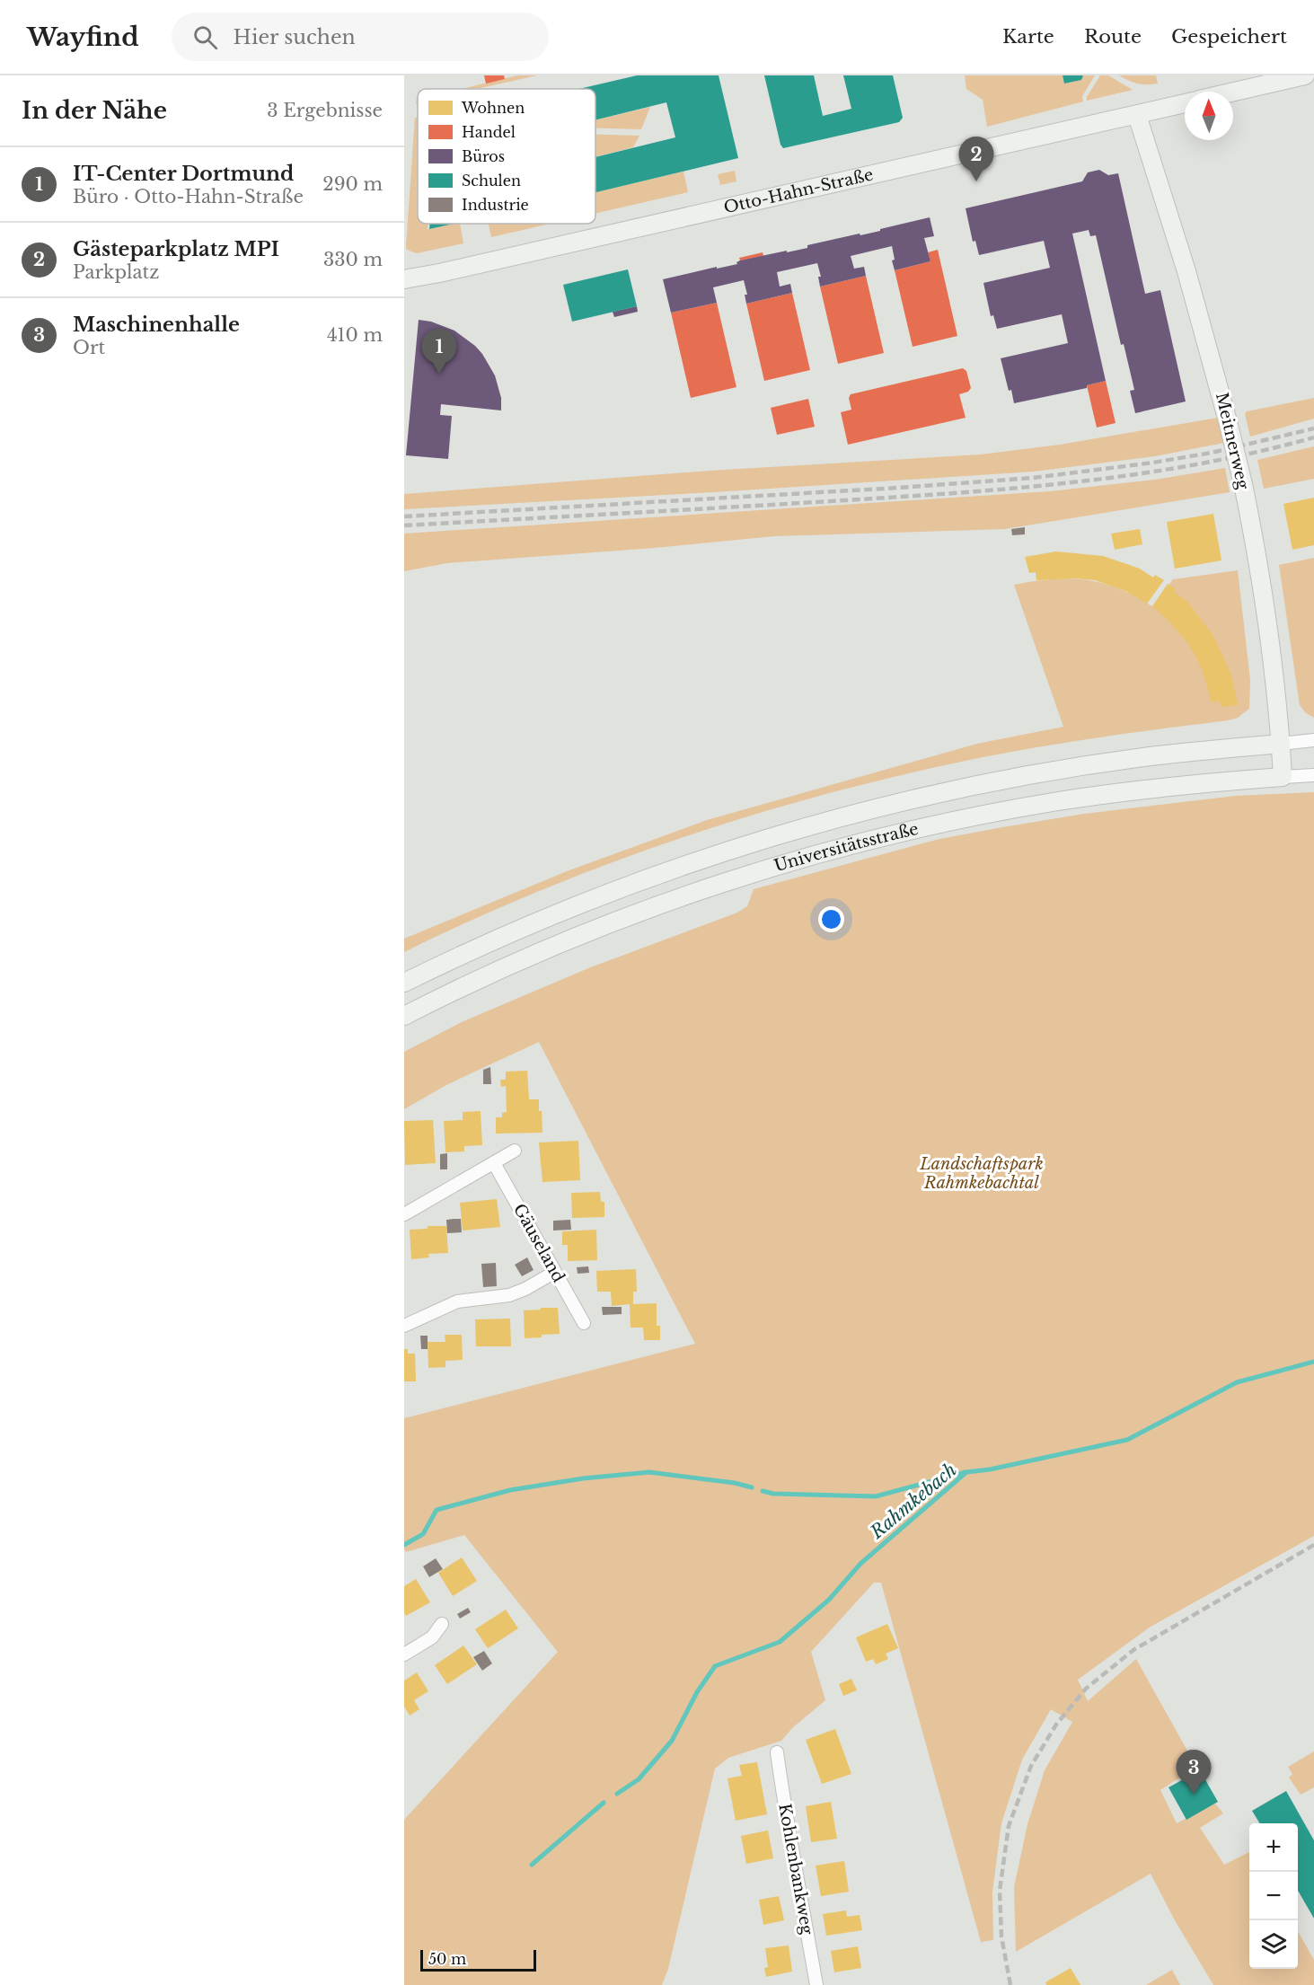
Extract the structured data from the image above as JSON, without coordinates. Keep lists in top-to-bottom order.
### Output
{
  "streets": {
    "street": [
      "Otto-Hahn-Straße",
      "Meitnerweg",
      "Universitätsstraße",
      "Gäuseland",
      "Kohlenbankweg"
    ]
  },
  "crossings": [
    ["Otto-Hahn-Straße", "Meitnerweg"],
    ["Meitnerweg", "Universitätsstraße"]
  ],
  "water": ["Rahmkebach"],
  "parks": ["Landschaftspark Rahmkebachtal"],
  "legend": [
    "Wohnen",
    "Handel",
    "Büros",
    "Schulen",
    "Industrie"
  ],
  "scale_bar": "50 m",
  "north": "top",
  "page": {
    "header": "Wayfind",
    "search": "Hier suchen",
    "nav": ["Karte", "Route", "Gespeichert"],
    "heading": ["In der Nähe", "3 Ergebnisse"],
    "pins": ["2", "1", "3"],
    "list": [
      {
        "mark": "1",
        "name": "IT-Center Dortmund",
        "note": "Büro · Otto-Hahn-Straße",
        "value": "290 m"
      },
      {
        "mark": "2",
        "name": "Gästeparkplatz MPI",
        "note": "Parkplatz",
        "value": "330 m"
      },
      {
        "mark": "3",
        "name": "Maschinenhalle",
        "note": "Ort",
        "value": "410 m"
      }
    ],
    "map_buttons": ["+", "−"],
    "scale": "50 m"
  }
}
